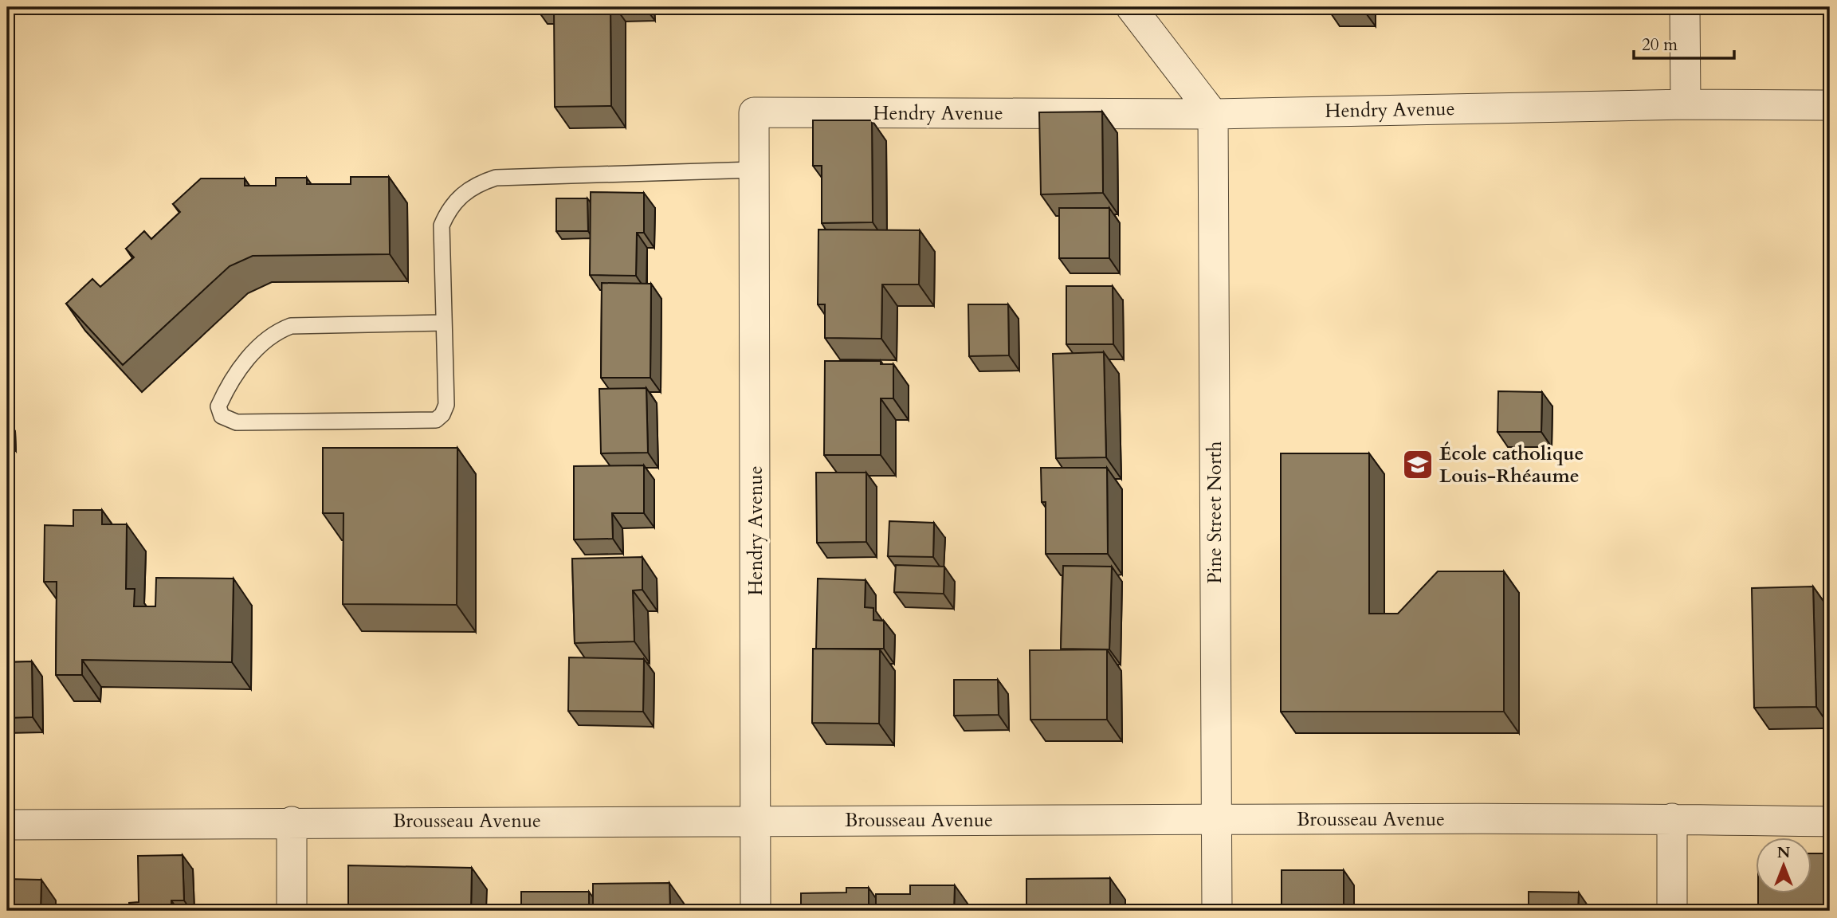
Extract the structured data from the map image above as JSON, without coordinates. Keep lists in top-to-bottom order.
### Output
{
  "streets": {
    "street": ["Hendry Avenue", "Pine Street North", "Brousseau Avenue"]
  },
  "crossings": [
    ["Hendry Avenue", "Pine Street North"],
    ["Hendry Avenue", "Brousseau Avenue"],
    ["Pine Street North", "Brousseau Avenue"]
  ],
  "places": {
    "school or university": ["École catholique Louis-Rhéaume"]
  },
  "scale_bar": "20 m",
  "north": "top"
}
